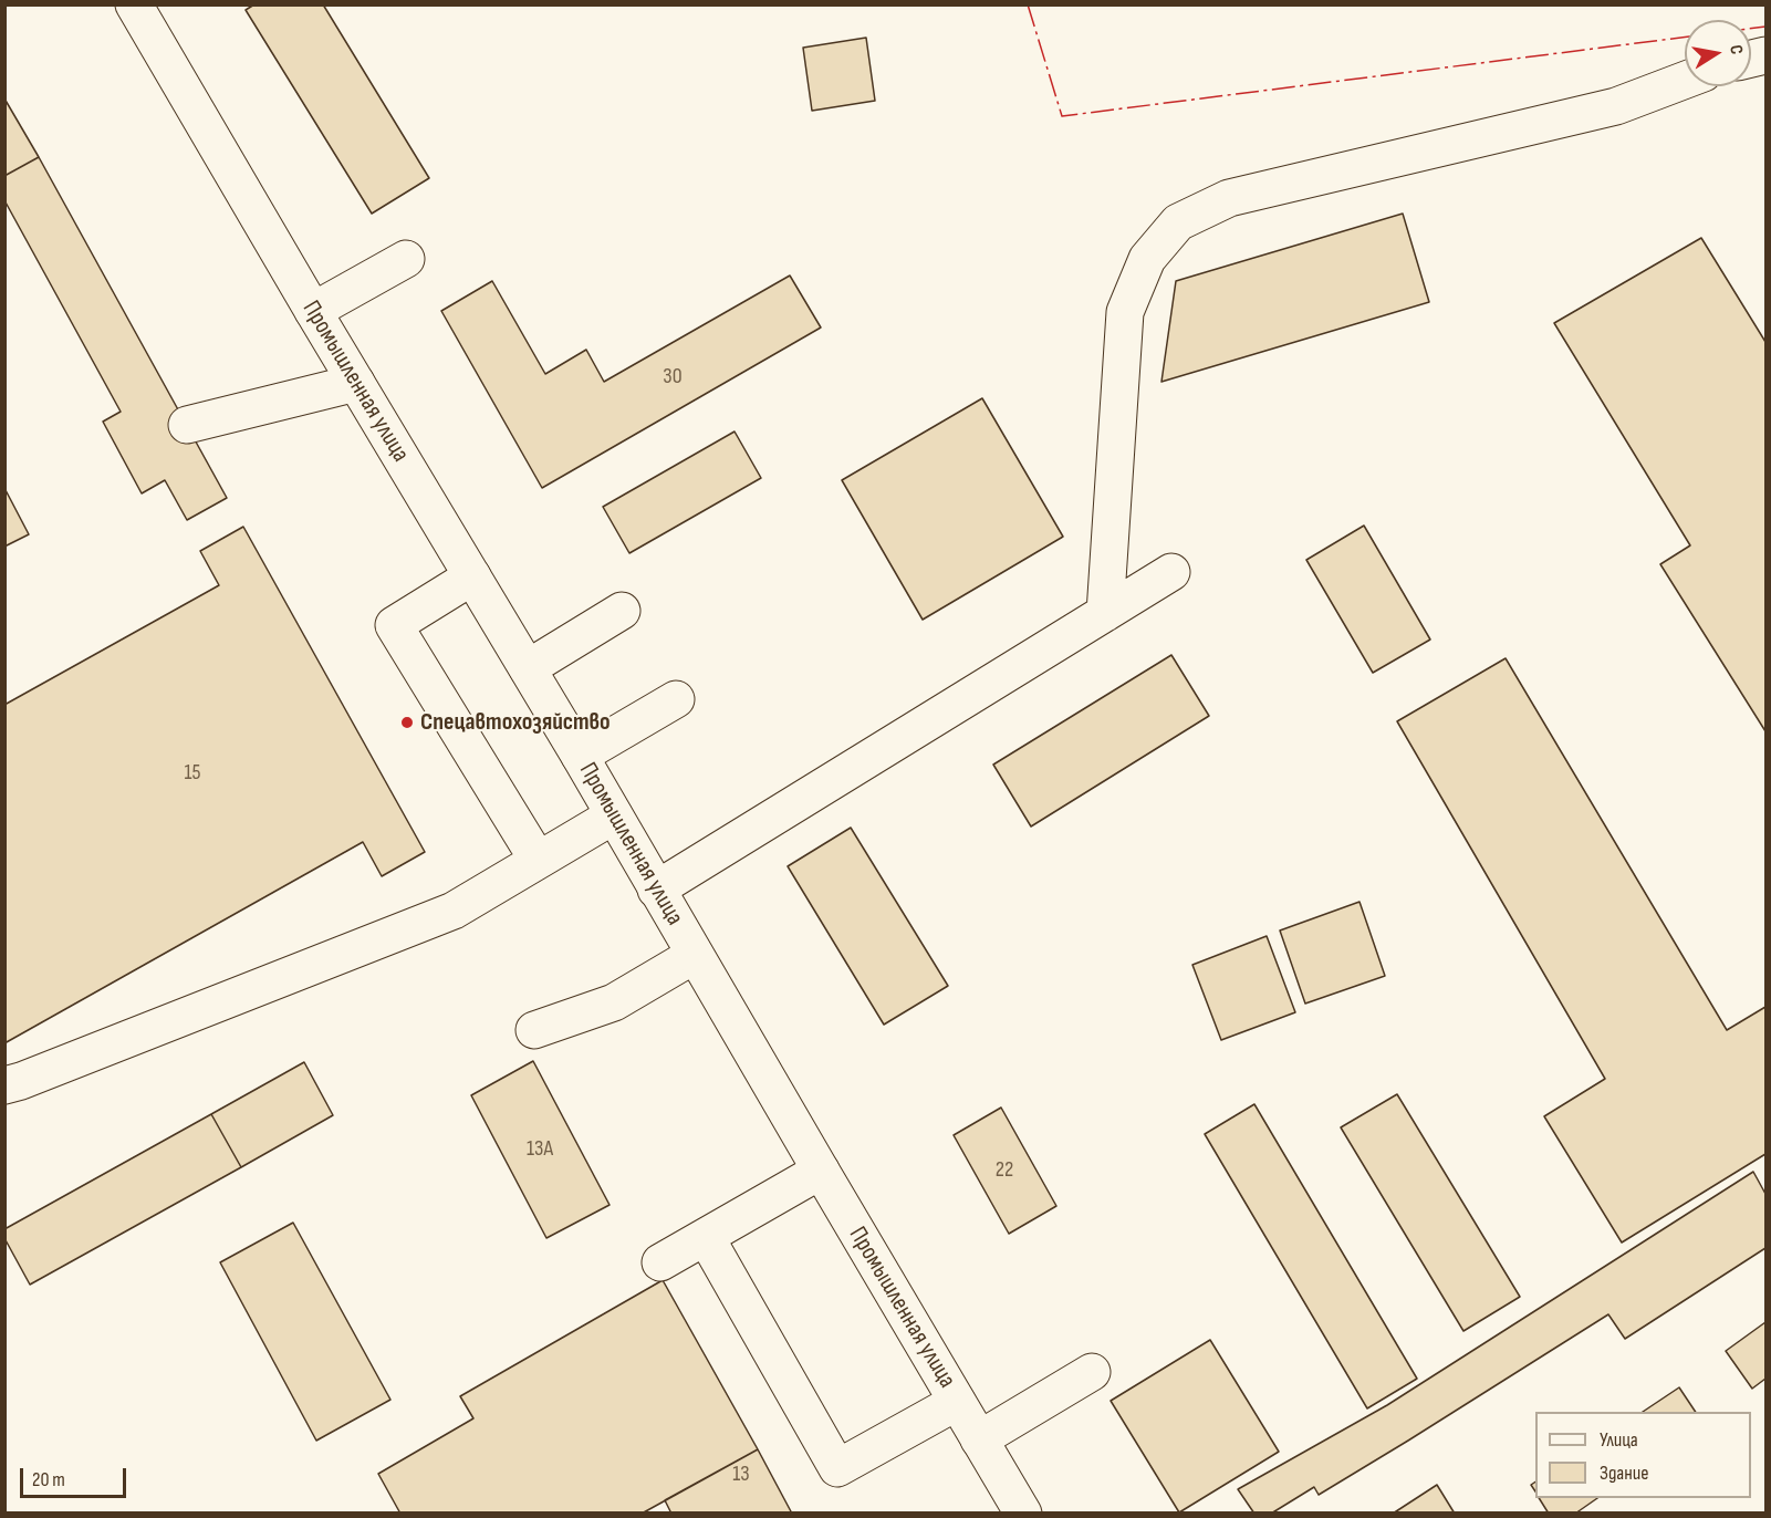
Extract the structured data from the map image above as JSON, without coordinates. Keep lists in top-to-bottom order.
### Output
{
  "streets": {
    "main road": ["Промышленная улица"]
  },
  "places": ["Спецавтохозяйство"],
  "house_numbers": [
    "30",
    "15",
    "13А",
    "22",
    "13"
  ],
  "legend": ["Улица", "Здание"],
  "scale_bar": "20 m",
  "north": "right"
}
